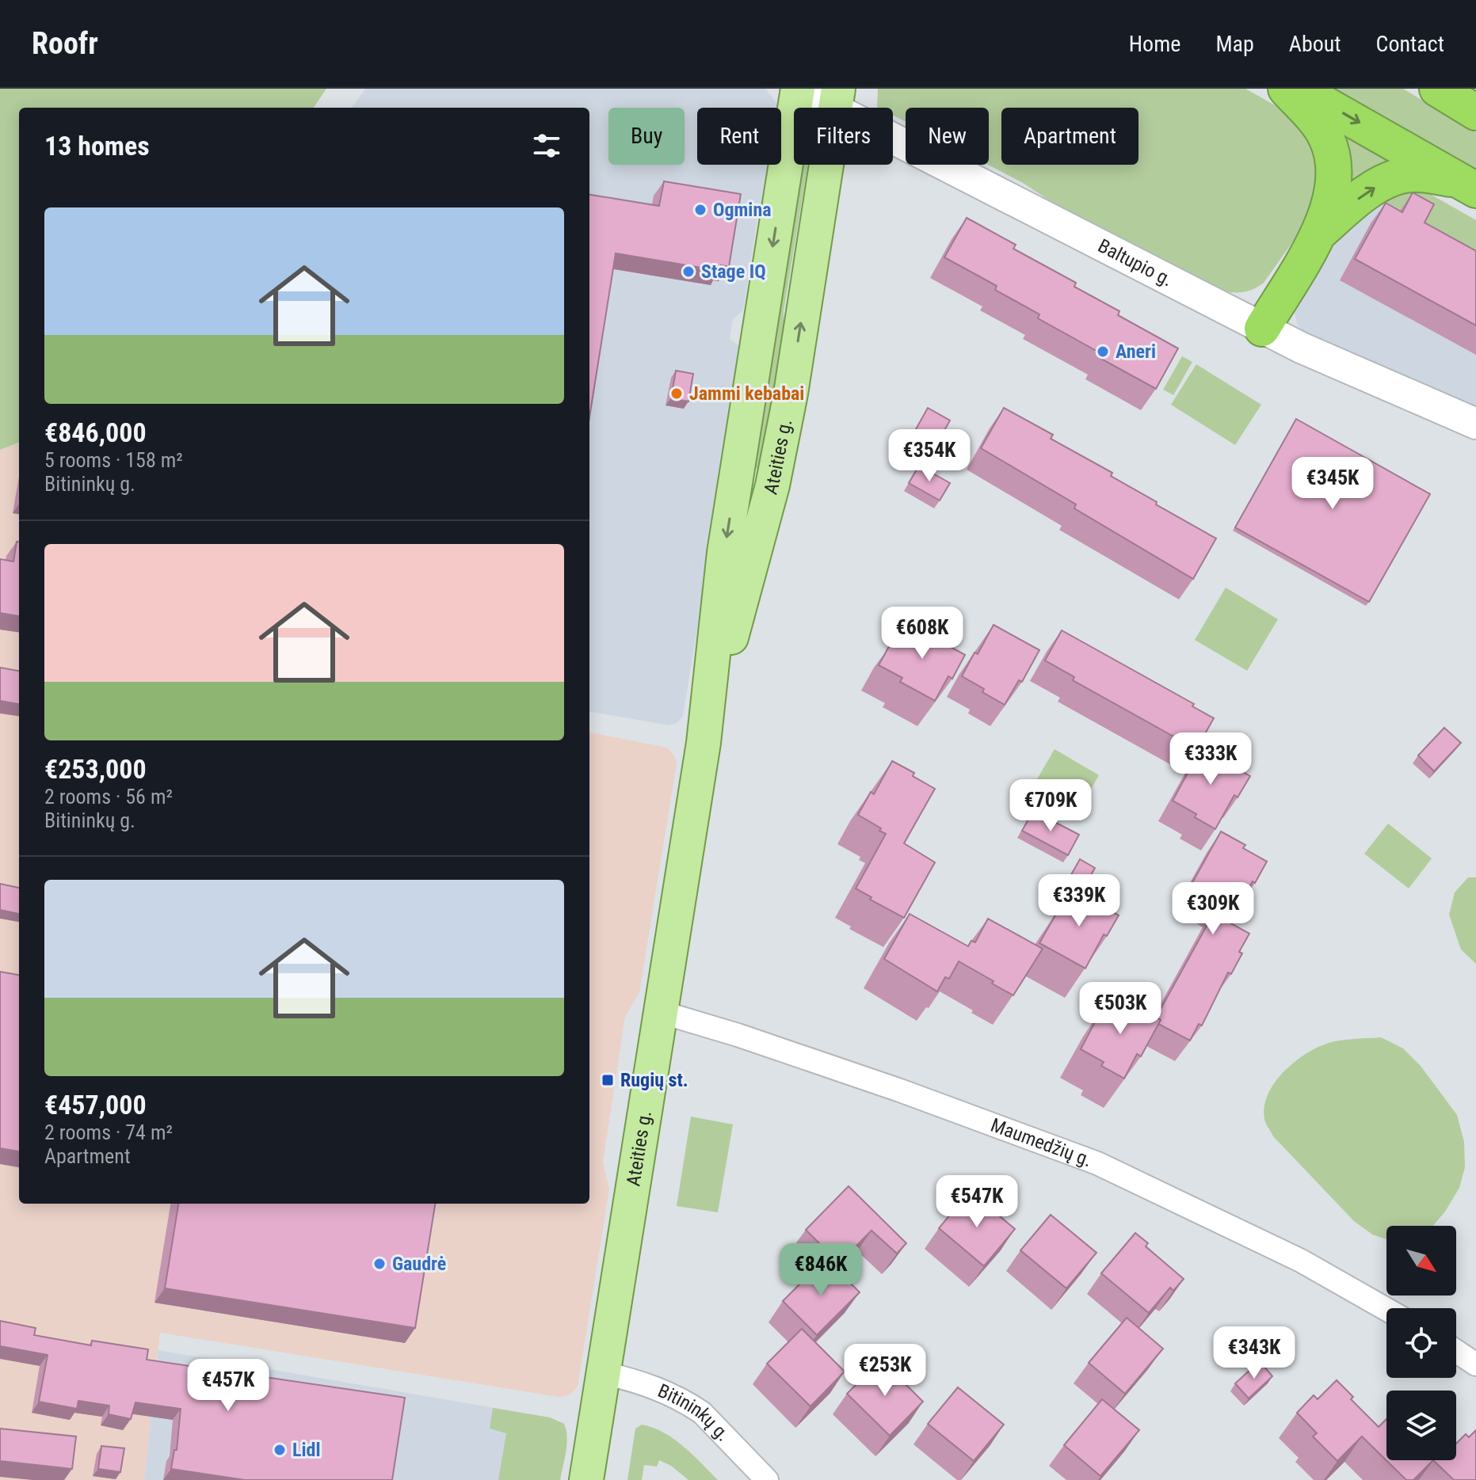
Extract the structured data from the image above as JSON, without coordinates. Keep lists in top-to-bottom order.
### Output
{
  "streets": {
    "main road": ["Ateities g."],
    "street": ["Baltupio g.", "Maumedžių g.", "Bitininkų g."]
  },
  "crossings": [
    ["Baltupio g.", "Ateities g."],
    ["Ateities g.", "Maumedžių g."],
    ["Ateities g.", "Bitininkų g."]
  ],
  "places": {
    "other": [
      "Ogmina",
      "Stage IQ",
      "Aneri",
      "Jammi kebabai",
      "Gaudrė",
      "Lidl"
    ],
    "transit": ["Rugių st."]
  },
  "north": "bottom right",
  "page": {
    "header": "Roofr",
    "nav": [
      "Home",
      "Map",
      "About",
      "Contact"
    ],
    "chip": [
      "Buy",
      "Rent",
      "Filters",
      "New",
      "Apartment"
    ],
    "heading": "13 homes",
    "list": [
      {
        "name": "€846,000",
        "note": "5 rooms · 158 m² · Bitininkų g."
      },
      {
        "name": "€253,000",
        "note": "2 rooms · 56 m² · Bitininkų g."
      },
      {
        "name": "€457,000",
        "note": "2 rooms · 74 m² · Apartment"
      }
    ],
    "price": [
      "€354K",
      "€345K",
      "€608K",
      "€333K",
      "€709K",
      "€339K",
      "€309K",
      "€503K",
      "€547K",
      "€846K",
      "€343K",
      "€253K",
      "€457K"
    ]
  }
}
